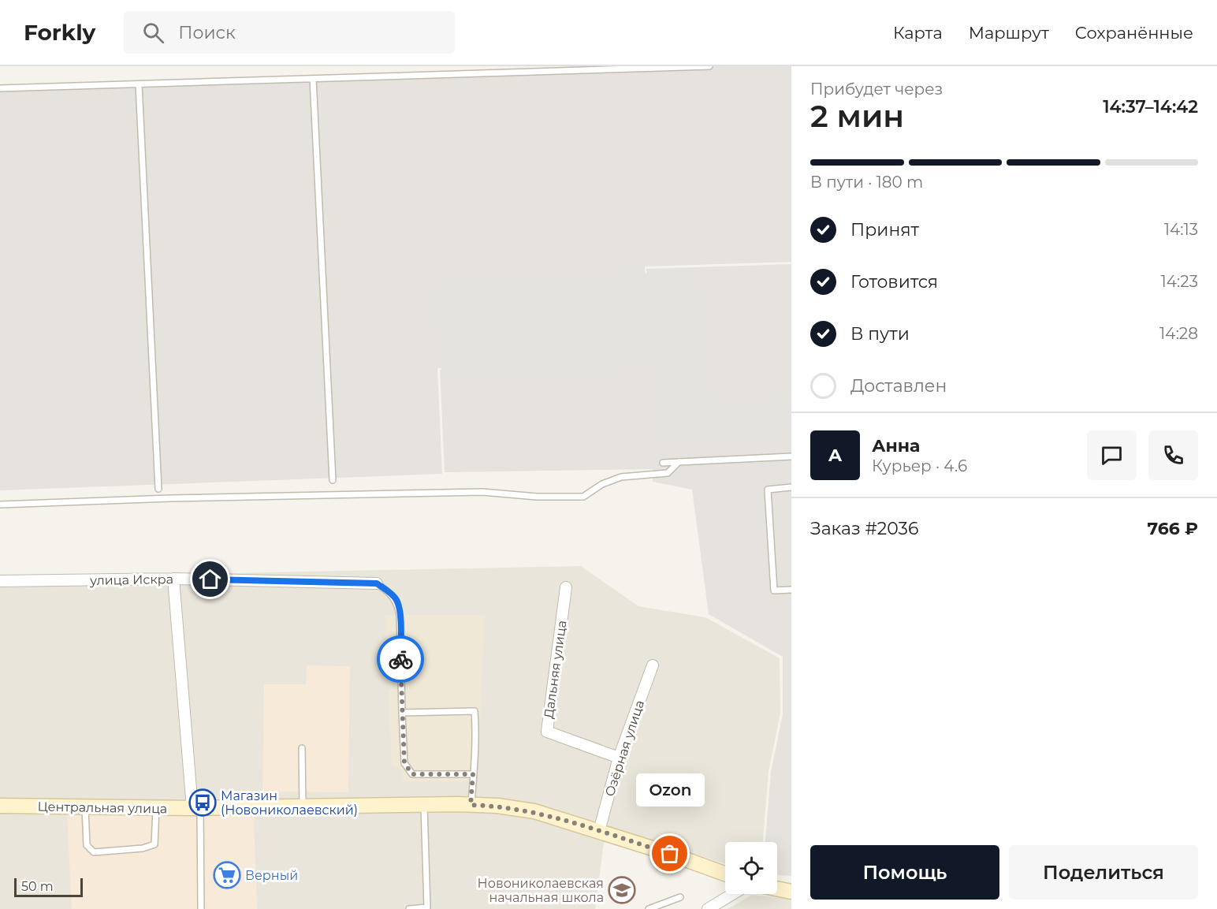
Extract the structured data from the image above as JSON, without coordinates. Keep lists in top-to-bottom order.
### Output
{
  "streets": {
    "main road": ["Центральная улица"],
    "street": ["улица Искра", "Дальняя улица", "Озёрная улица"]
  },
  "crossings": [
    ["Дальняя улица", "Озёрная улица"],
    ["Озёрная улица", "Центральная улица"]
  ],
  "places": {
    "bus stop": ["Магазин (Новониколаевский)"],
    "other": ["Ozon"],
    "supermarket": ["Верный"],
    "school or university": ["Новониколаевская начальная школа"]
  },
  "scale_bar": "50 m",
  "page": {
    "header": "Forkly",
    "search": "Поиск",
    "nav": ["Карта", "Маршрут", "Сохранённые"],
    "heading": ["2 мин", "Прибудет через", "14:37–14:42"],
    "panel": [
      "Анна",
      "Курьер · 4.6",
      "Заказ #2036",
      "766 ₽"
    ],
    "bar": "В пути · 180 m",
    "list": [
      ["Принят", "14:13"],
      ["Готовится", "14:23"],
      ["В пути", "14:28"],
      "Доставлен"
    ],
    "round": "А",
    "bubble": "Ozon",
    "buttons": ["Помощь", "Поделиться"],
    "scale": "50 m"
  }
}
